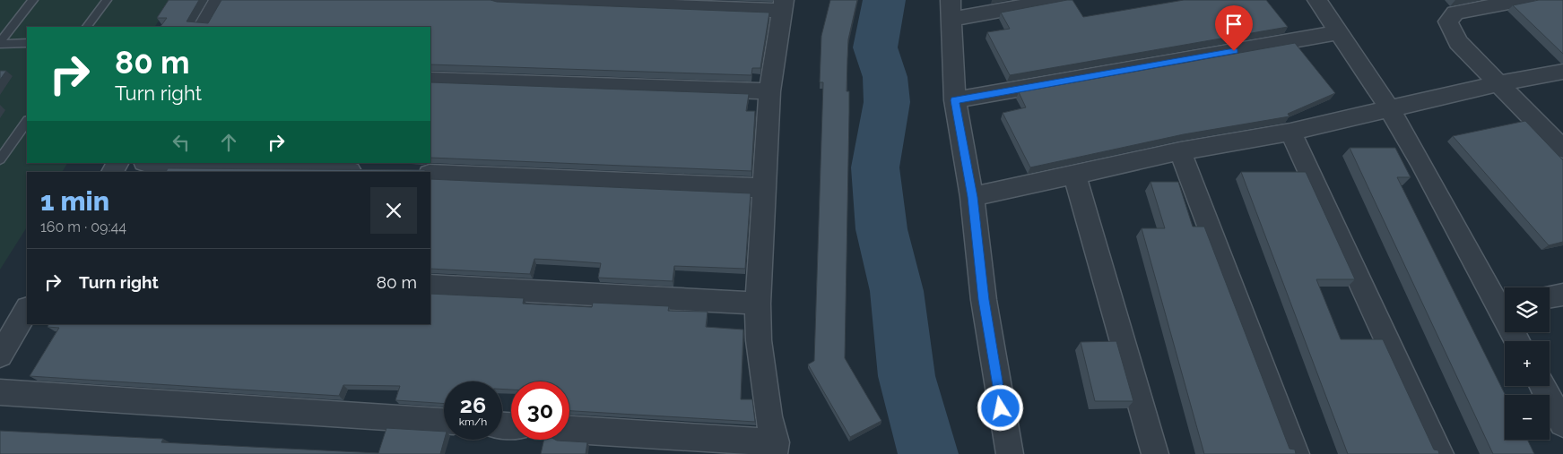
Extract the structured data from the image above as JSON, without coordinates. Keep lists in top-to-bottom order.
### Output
{
  "page": {
    "turn": ["80 m", "Turn right"],
    "heading": ["1 min", "160 m · 09:44"],
    "list": [
      {
        "name": "Turn right",
        "value": "80 m"
      }
    ],
    "map_buttons": ["+", "−"],
    "speed": "26 km/h",
    "limit": "30"
  }
}
